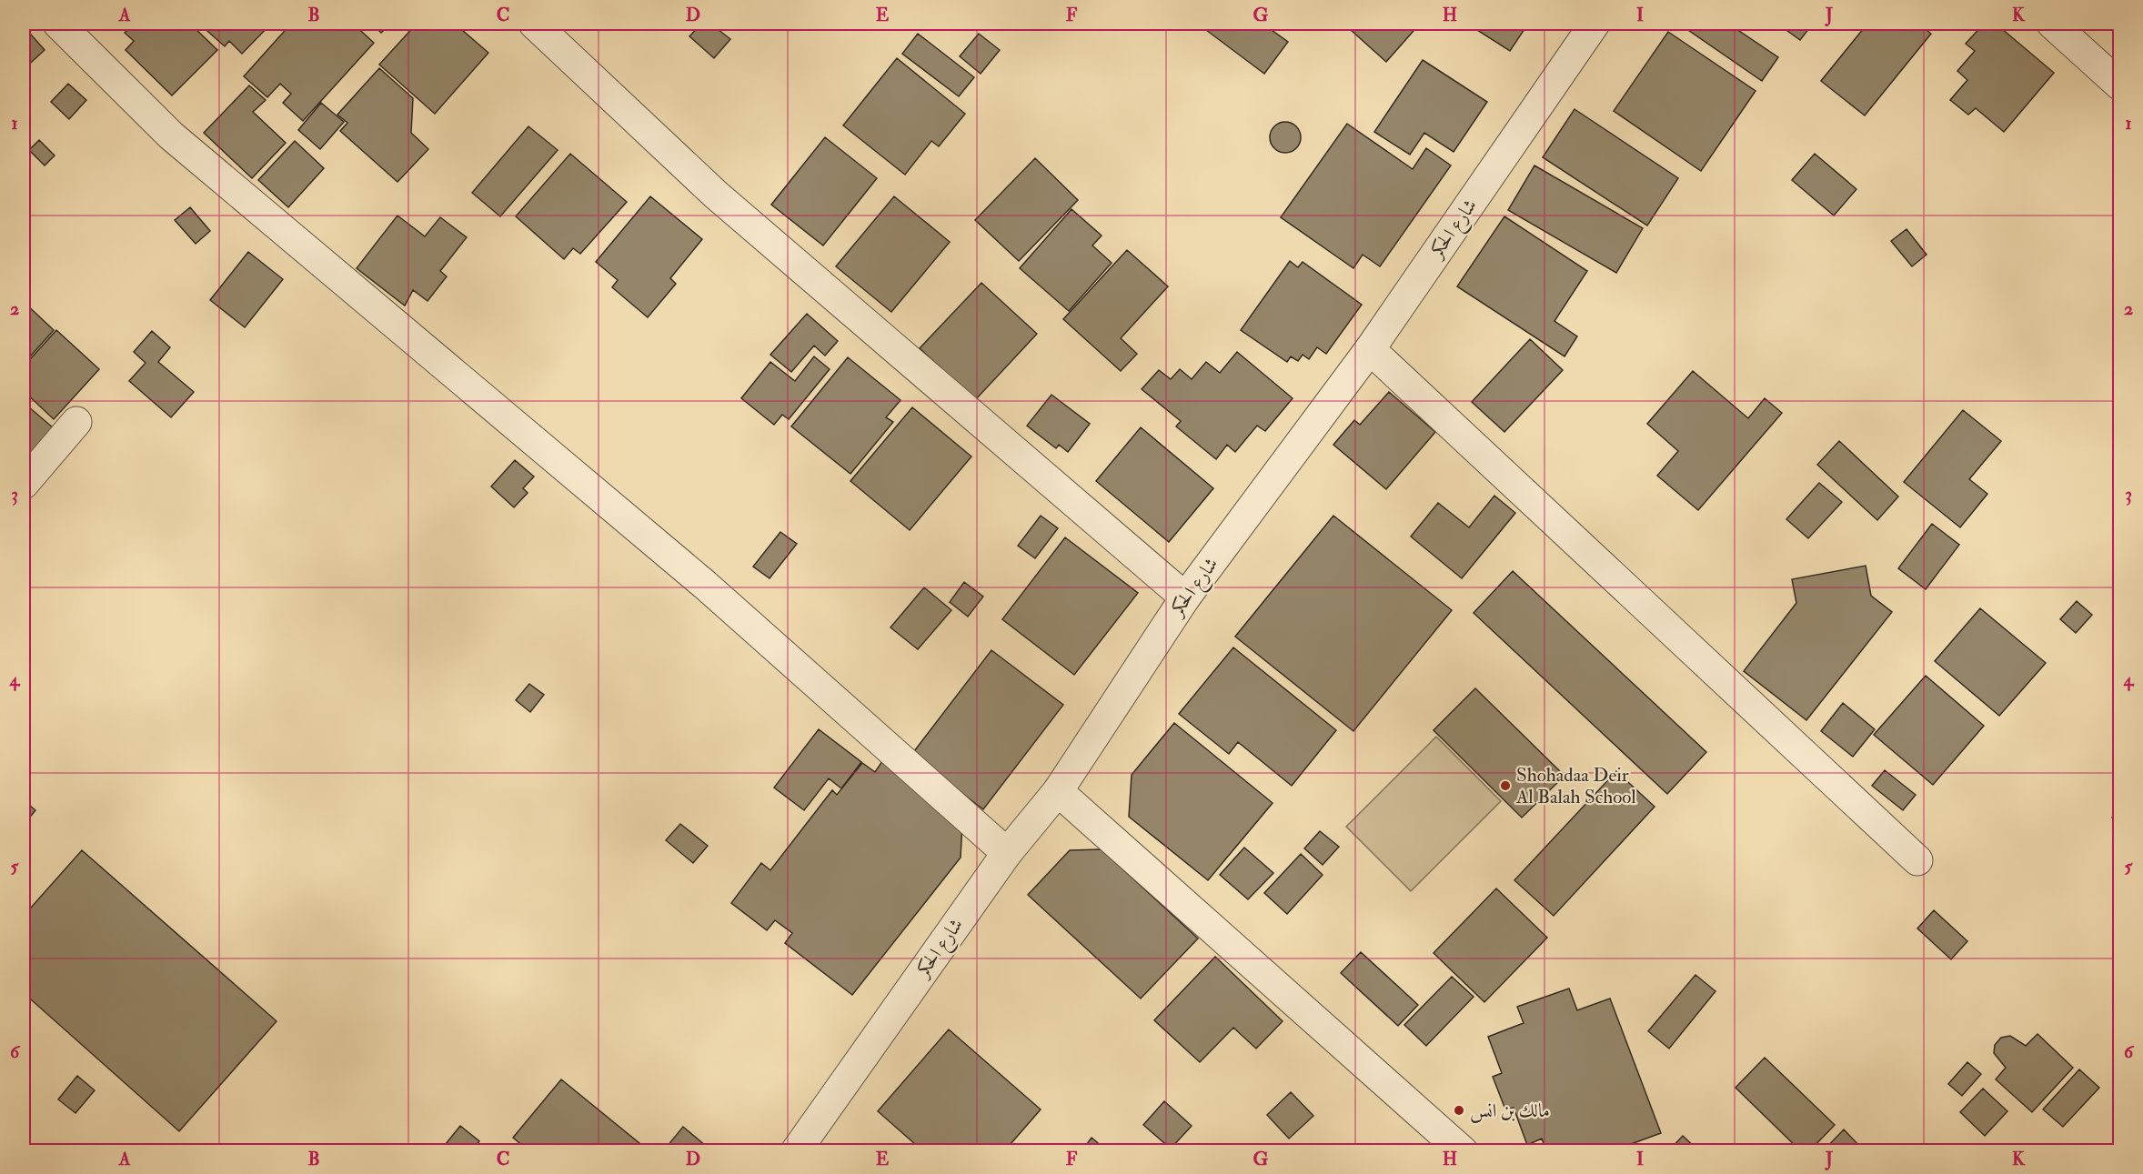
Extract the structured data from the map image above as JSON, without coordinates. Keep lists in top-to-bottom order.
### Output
{
  "streets": {
    "street": ["شارع الحكر"]
  },
  "places": ["Shohadaa Deir Al Balah School", "مالك بن انس"],
  "grid": {
    "columns": [
      "A",
      "B",
      "C",
      "D",
      "E",
      "F",
      "G",
      "H",
      "I",
      "J",
      "K"
    ],
    "rows": [
      "1",
      "2",
      "3",
      "4",
      "5",
      "6"
    ]
  }
}
